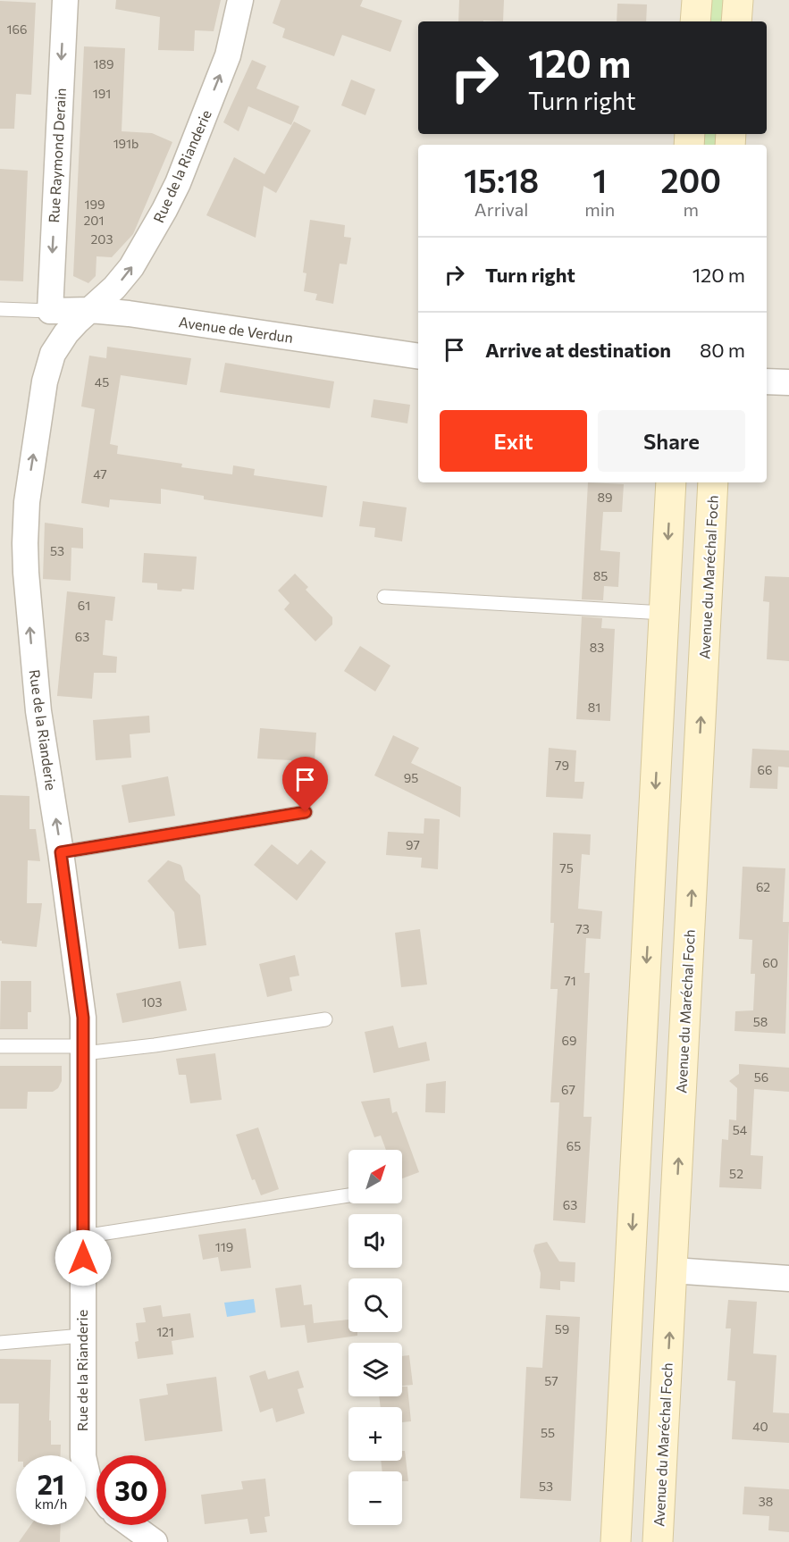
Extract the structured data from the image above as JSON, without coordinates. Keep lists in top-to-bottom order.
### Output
{
  "streets": {
    "main road": ["Avenue du Maréchal Foch"],
    "street": ["Rue Raymond Derain", "Rue de la Rianderie", "Avenue de Verdun"]
  },
  "crossings": [
    ["Rue Raymond Derain", "Avenue de Verdun"],
    ["Rue de la Rianderie", "Avenue de Verdun"]
  ],
  "one_way": ["Rue Raymond Derain", "Rue de la Rianderie"],
  "house_numbers": [
    "166",
    "189",
    "191",
    "191b",
    "199",
    "201",
    "203",
    "45",
    "47",
    "89",
    "53",
    "85",
    "61",
    "63",
    "83",
    "81",
    "79",
    "66",
    "95",
    "97",
    "75",
    "62",
    "73",
    "60",
    "71",
    "103",
    "58",
    "69",
    "56",
    "67",
    "54",
    "65",
    "52",
    "63",
    "119",
    "59",
    "121",
    "57",
    "40",
    "55",
    "53",
    "38"
  ],
  "north": "top right",
  "page": {
    "turn": ["120 m", "Turn right"],
    "eta": [
      "15:18",
      "Arrival",
      "1",
      "min",
      "200",
      "m"
    ],
    "list": [
      {
        "name": "Turn right",
        "value": "120 m"
      },
      {
        "name": "Arrive at destination",
        "value": "80 m"
      }
    ],
    "buttons": ["Exit", "Share"],
    "map_buttons": ["+", "−"],
    "speed": "21 km/h",
    "limit": "30"
  }
}
